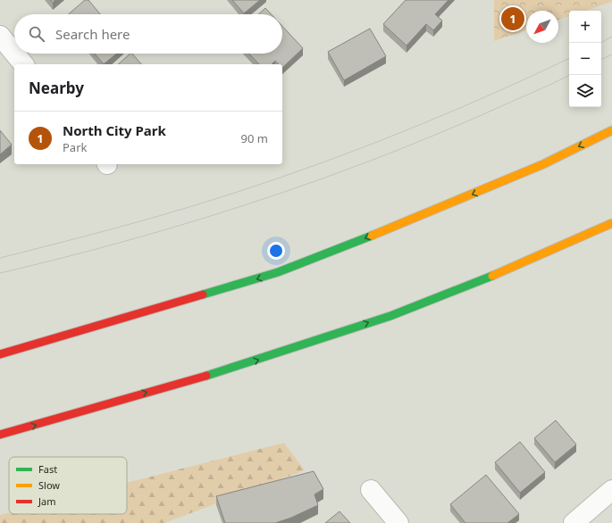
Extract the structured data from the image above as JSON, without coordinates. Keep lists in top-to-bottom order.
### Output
{
  "legend": ["Fast", "Slow", "Jam"],
  "north": "bottom left",
  "page": {
    "pins": "1",
    "map_buttons": ["+", "−"],
    "search": "Search here",
    "heading": "Nearby",
    "list": [
      {
        "mark": "1",
        "name": "North City Park",
        "note": "Park",
        "value": "90 m"
      }
    ]
  }
}
